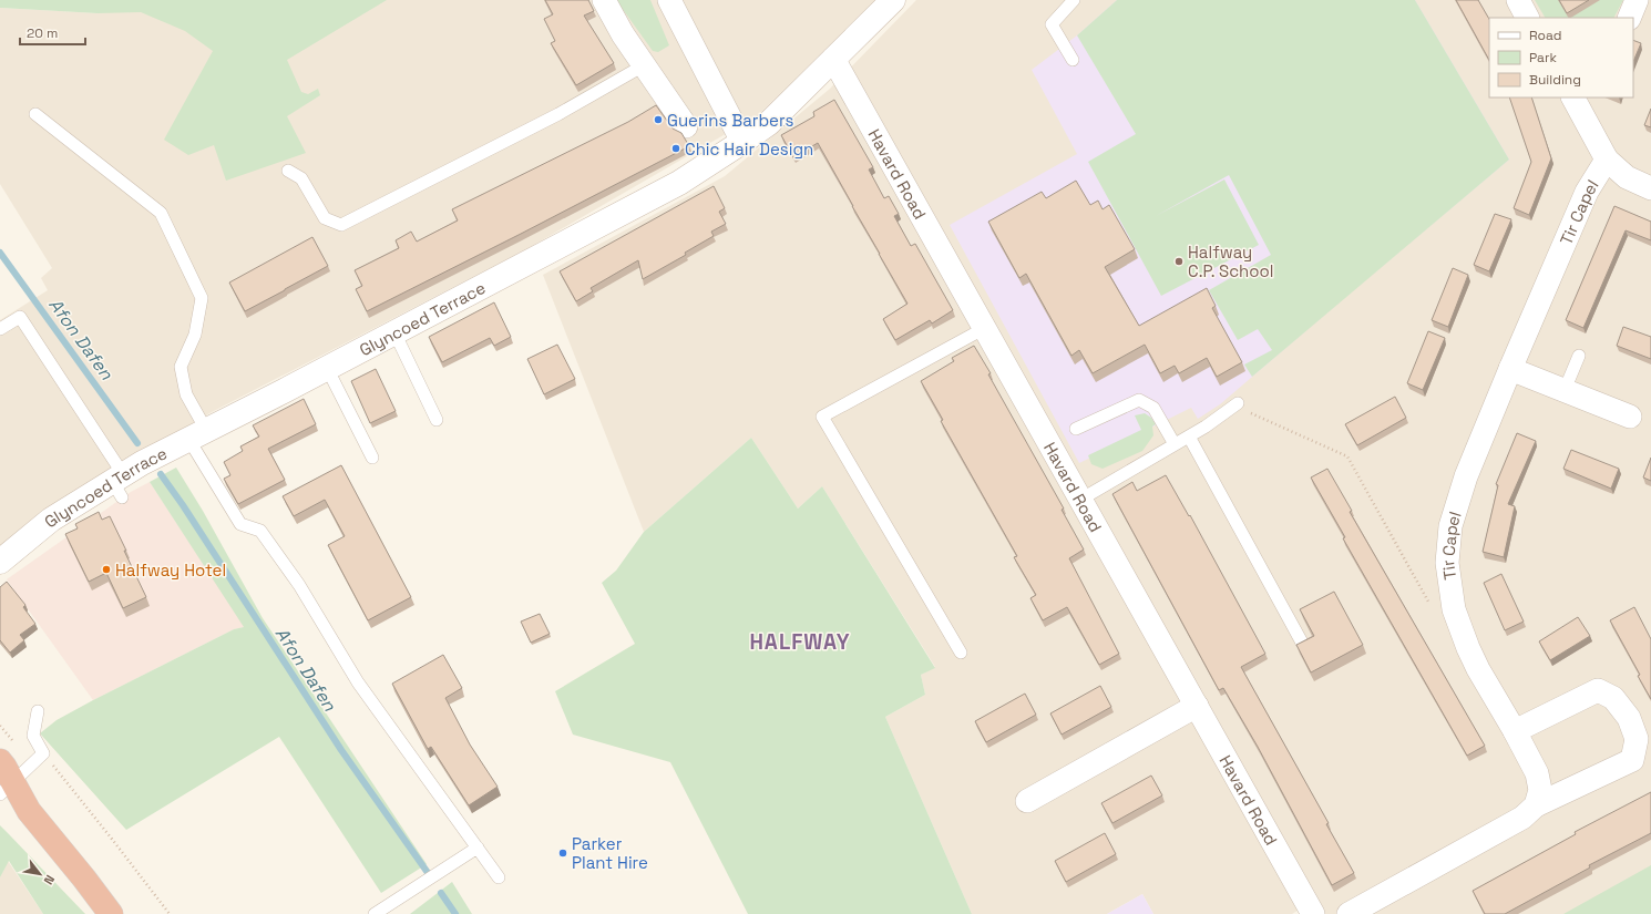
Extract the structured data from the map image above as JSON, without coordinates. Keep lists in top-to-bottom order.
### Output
{
  "streets": {
    "street": ["Havard Road", "Tir Capel", "Glyncoed Terrace"]
  },
  "crossings": [
    ["Havard Road", "Glyncoed Terrace"]
  ],
  "districts": ["HALFWAY"],
  "water": ["Afon Dafen"],
  "places": [
    "Guerins Barbers",
    "Chic Hair Design",
    "Halfway C.P. School",
    "Halfway Hotel",
    "Parker Plant Hire"
  ],
  "legend": ["Road", "Park", "Building"],
  "scale_bar": "20 m",
  "north": "bottom right"
}
